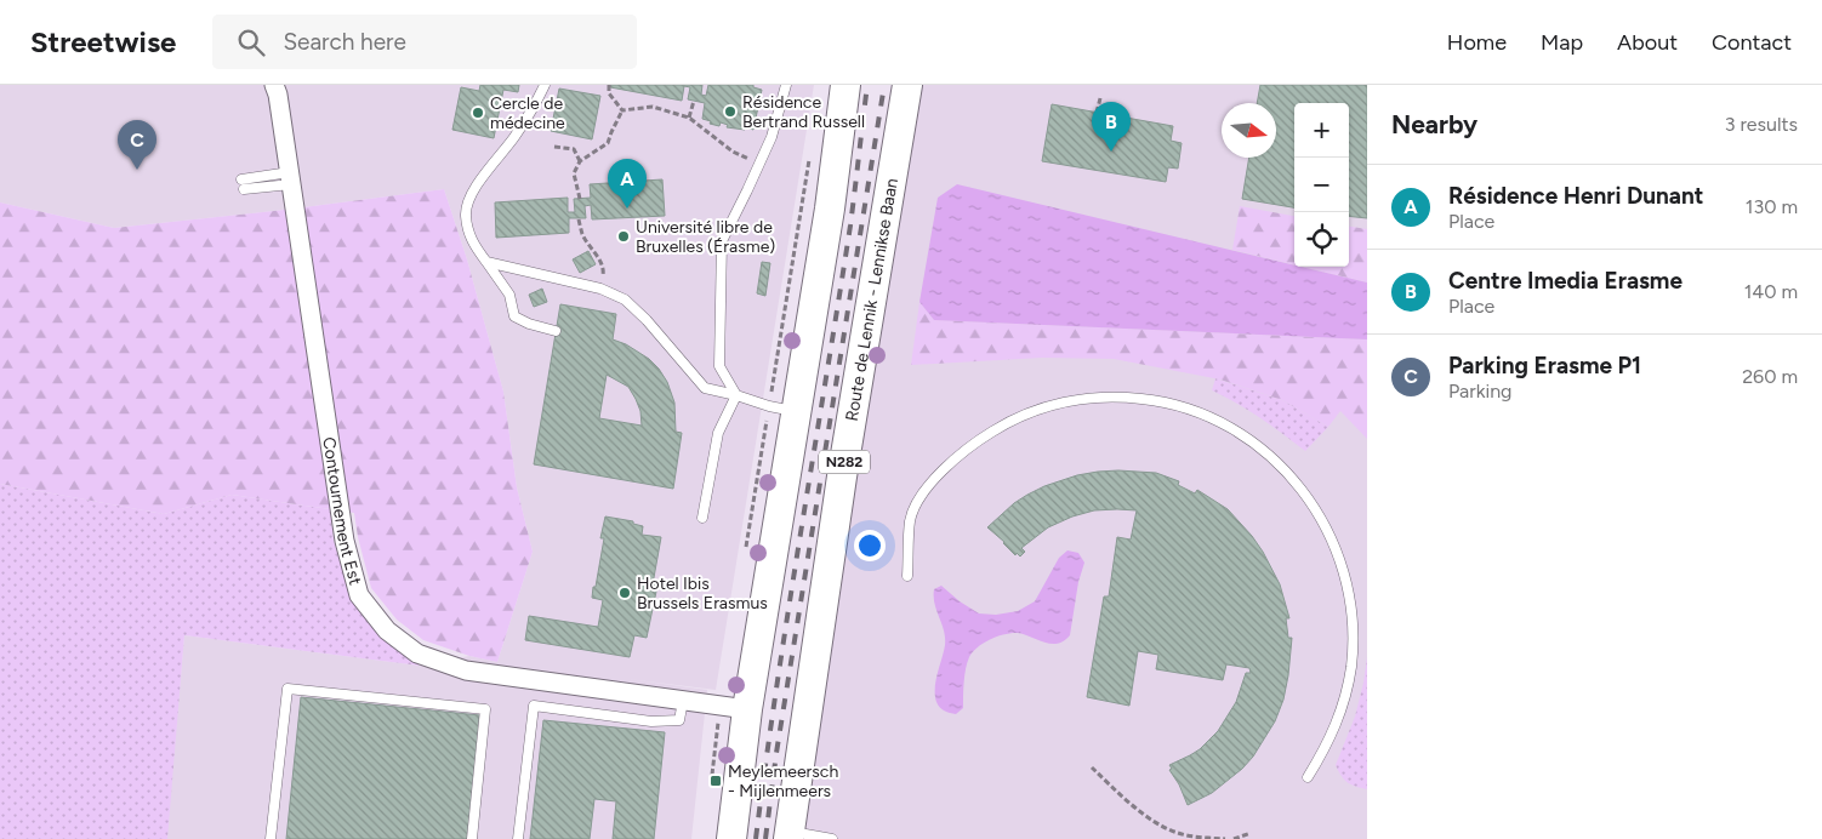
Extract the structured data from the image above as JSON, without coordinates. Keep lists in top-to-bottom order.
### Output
{
  "streets": {
    "main road": ["Route de Lennik - Lennikse Baan", "N282"],
    "street": ["Contournement Est"]
  },
  "places": {
    "other": [
      "Résidence Bertrand Russell",
      "Cercle de médecine",
      "Université libre de Bruxelles (Érasme)",
      "Hotel Ibis Brussels Erasmus"
    ],
    "transit": ["Meylemeersch - Mijlenmeers"]
  },
  "north": "right",
  "page": {
    "header": "Streetwise",
    "search": "Search here",
    "nav": [
      "Home",
      "Map",
      "About",
      "Contact"
    ],
    "heading": ["Nearby", "3 results"],
    "pins": ["B", "C", "A"],
    "map_buttons": ["+", "−"],
    "list": [
      {
        "mark": "A",
        "name": "Résidence Henri Dunant",
        "note": "Place",
        "value": "130 m"
      },
      {
        "mark": "B",
        "name": "Centre Imedia Erasme",
        "note": "Place",
        "value": "140 m"
      },
      {
        "mark": "C",
        "name": "Parking Erasme P1",
        "note": "Parking",
        "value": "260 m"
      }
    ]
  }
}
